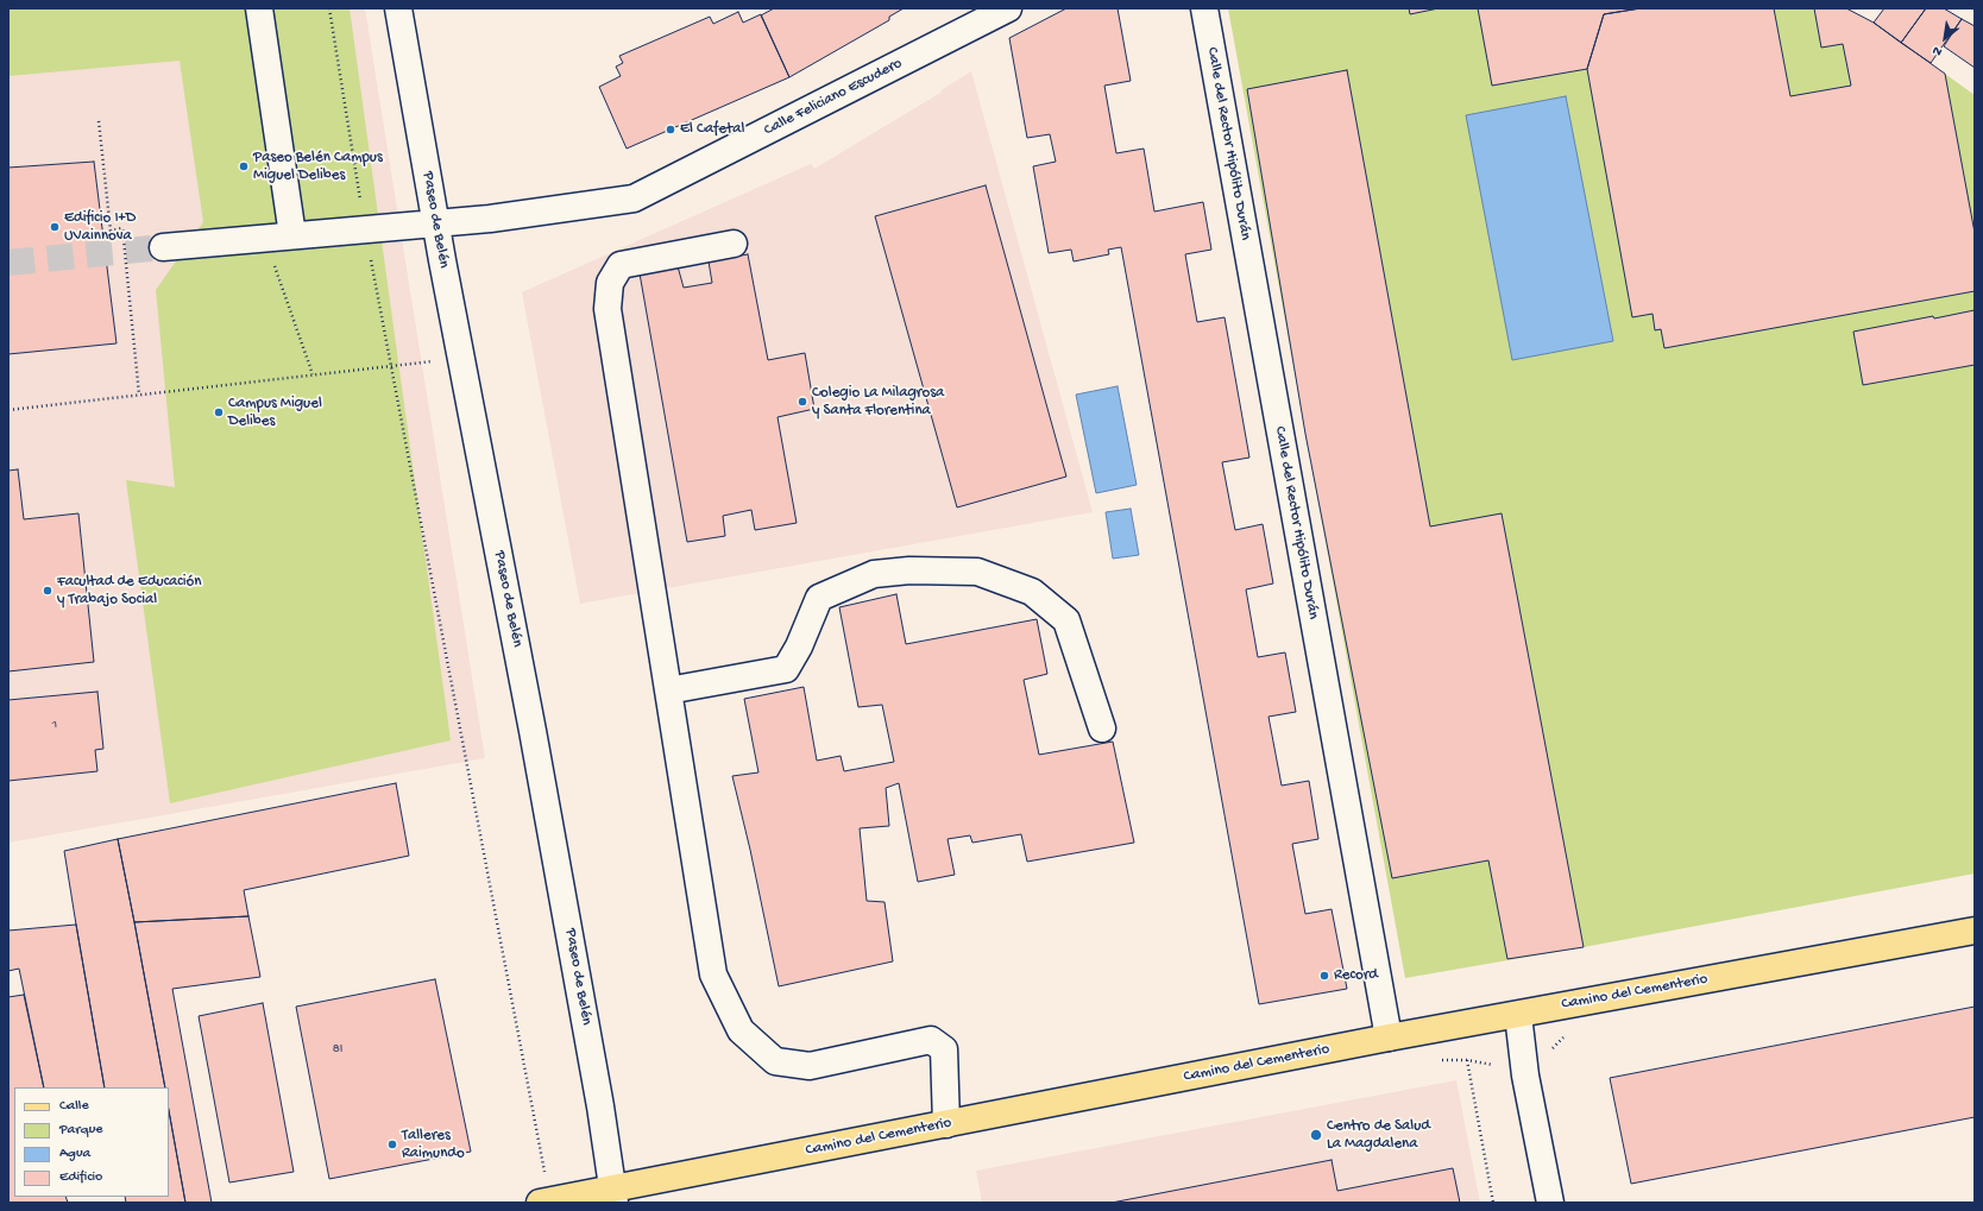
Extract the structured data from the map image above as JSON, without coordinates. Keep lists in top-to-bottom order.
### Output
{
  "streets": {
    "main road": ["Camino del Cementerio"],
    "street": ["Calle Feliciano Escudero", "Calle del Rector Hipólito Durán", "Paseo de Belén"]
  },
  "crossings": [
    ["Calle Feliciano Escudero", "Paseo de Belén"],
    ["Calle del Rector Hipólito Durán", "Camino del Cementerio"],
    ["Paseo de Belén", "Camino del Cementerio"]
  ],
  "places": [
    "El Cafetal",
    "Paseo Belén Campus Miguel Delibes",
    "Edificio I+D UVainnova",
    "Colegio La Milagrosa y Santa Florentina",
    "Campus Miguel Delibes",
    "Facultad de Educación y Trabajo Social",
    "Record",
    "Centro de Salud La Magdalena",
    "Talleres Raimundo"
  ],
  "house_numbers": ["1", "8I"],
  "legend": [
    "Calle",
    "Parque",
    "Agua",
    "Edificio"
  ],
  "north": "bottom left"
}
